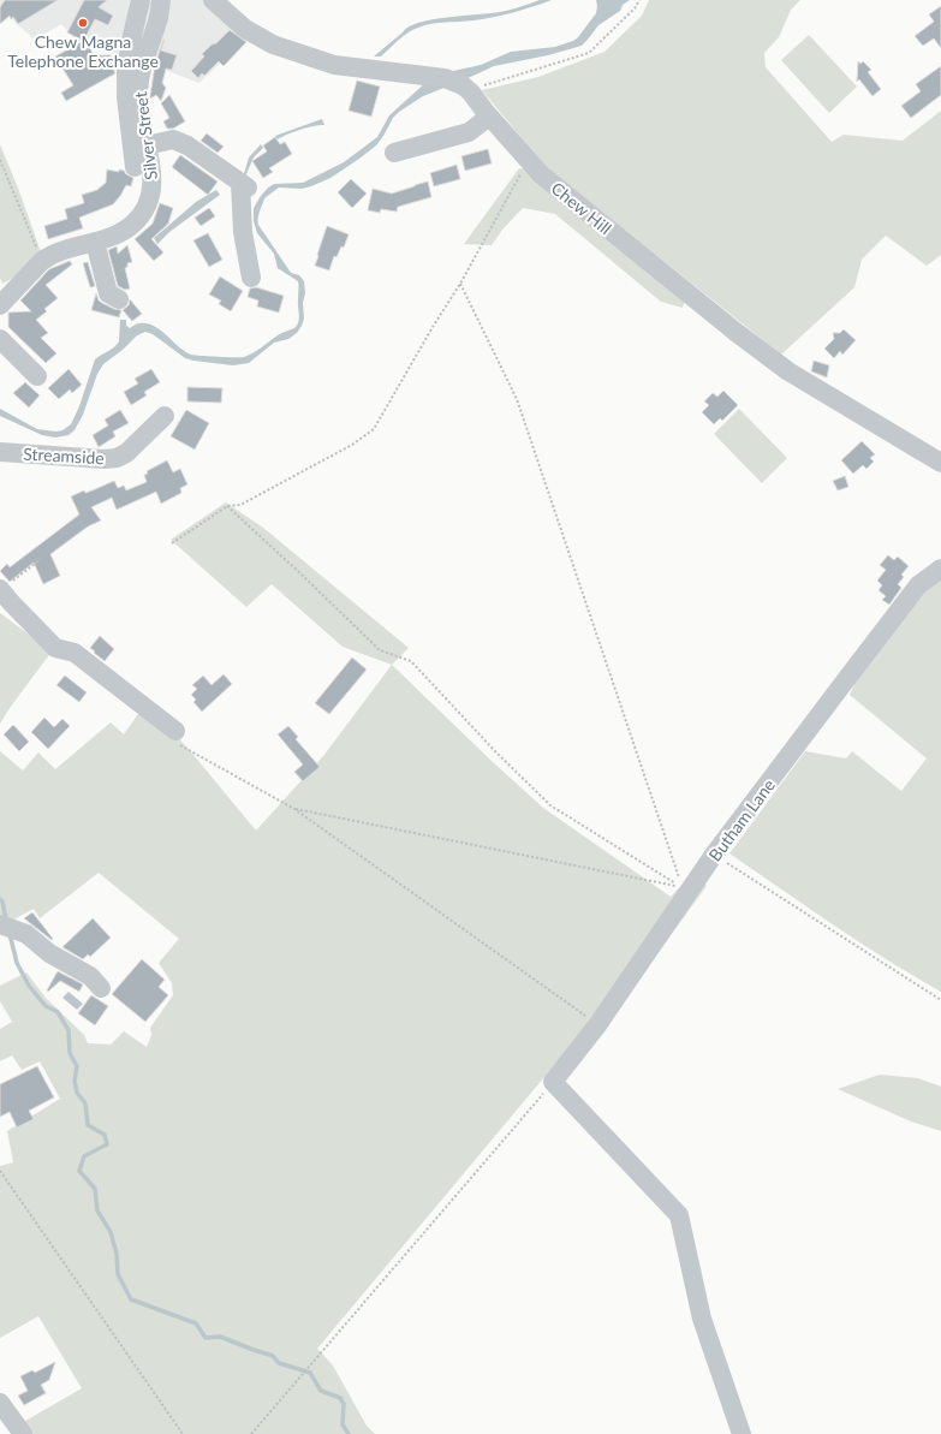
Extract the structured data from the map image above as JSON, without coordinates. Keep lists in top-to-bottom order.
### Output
{
  "streets": {
    "street": [
      "Silver Street",
      "Chew Hill",
      "Streamside",
      "Butham Lane"
    ]
  },
  "places": ["Chew Magna Telephone Exchange"]
}
